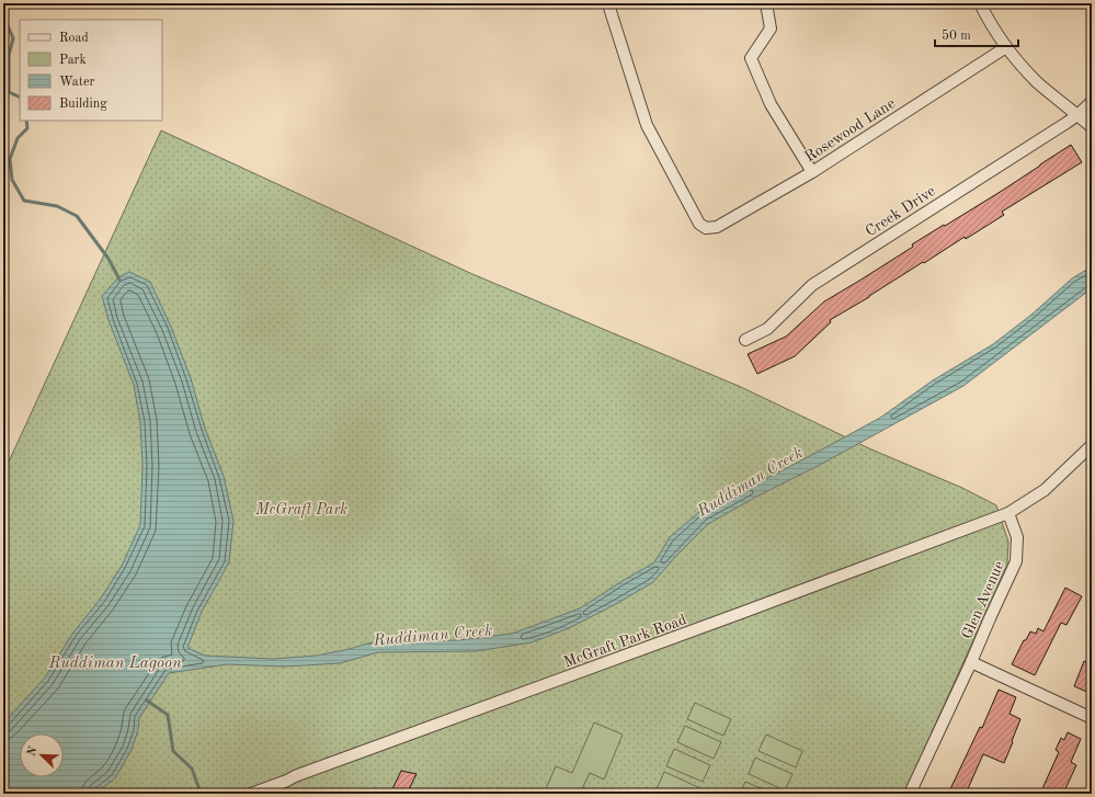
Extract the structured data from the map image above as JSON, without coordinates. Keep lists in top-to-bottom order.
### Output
{
  "streets": {
    "street": [
      "Rosewood Lane",
      "Creek Drive",
      "Glen Avenue",
      "McGraft Park Road"
    ]
  },
  "crossings": [
    ["Glen Avenue", "McGraft Park Road"]
  ],
  "water": ["Ruddiman Creek", "Ruddiman Lagoon"],
  "parks": ["McGraft Park"],
  "legend": [
    "Road",
    "Park",
    "Water",
    "Building"
  ],
  "scale_bar": "50 m",
  "north": "top left"
}
